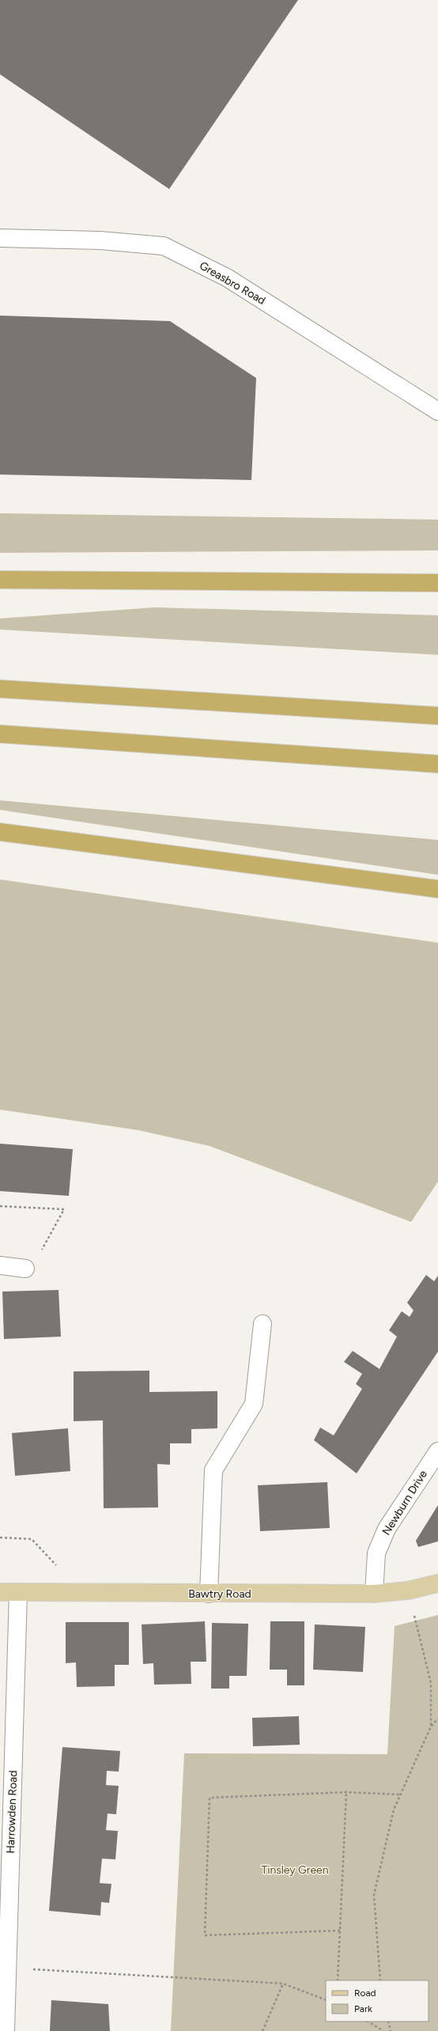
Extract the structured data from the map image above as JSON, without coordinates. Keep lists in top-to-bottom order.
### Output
{
  "streets": {
    "main road": ["Bawtry Road"],
    "street": ["Greasbro Road", "Newburn Drive", "Harrowden Road"]
  },
  "crossings": [
    ["Newburn Drive", "Bawtry Road"],
    ["Bawtry Road", "Harrowden Road"]
  ],
  "parks": ["Tinsley Green"],
  "legend": ["Road", "Park"]
}
